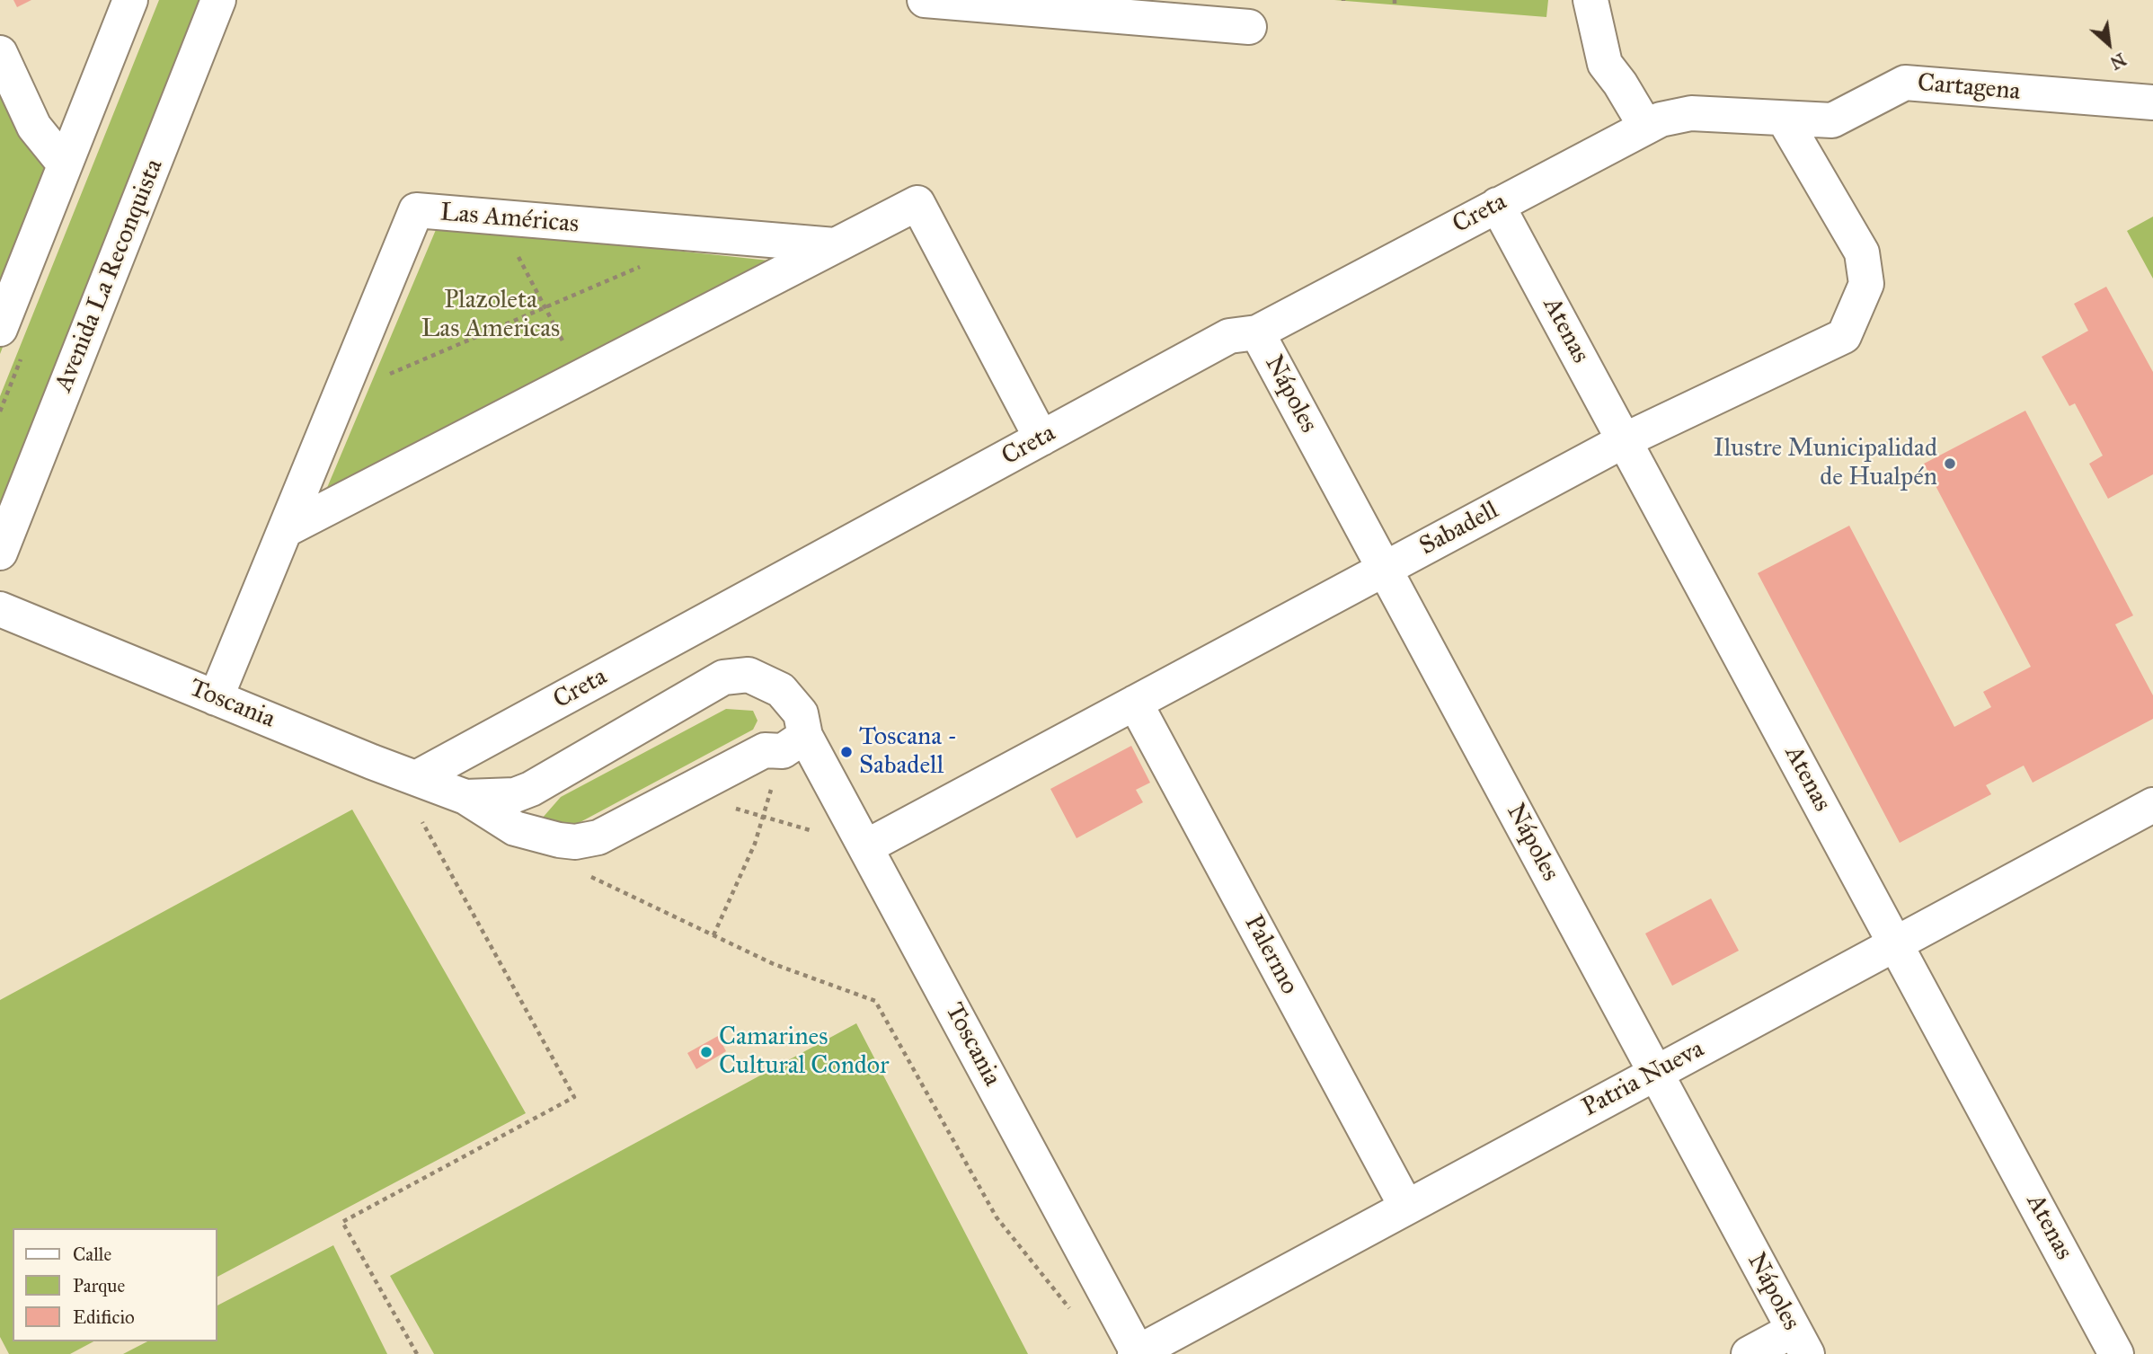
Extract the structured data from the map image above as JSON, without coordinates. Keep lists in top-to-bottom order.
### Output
{
  "streets": {
    "street": [
      "Cartagena",
      "Creta",
      "Las Américas",
      "Avenida La Reconquista",
      "Atenas",
      "Nápoles",
      "Sabadell",
      "Toscania",
      "Palermo",
      "Patria Nueva"
    ]
  },
  "crossings": [
    ["Cartagena", "Creta"],
    ["Cartagena", "Sabadell"],
    ["Creta", "Atenas"],
    ["Creta", "Nápoles"],
    ["Creta", "Toscania"],
    ["Las Américas", "Toscania"],
    ["Atenas", "Sabadell"],
    ["Atenas", "Patria Nueva"],
    ["Nápoles", "Sabadell"],
    ["Nápoles", "Patria Nueva"],
    ["Sabadell", "Toscania"],
    ["Sabadell", "Palermo"],
    ["Toscania", "Patria Nueva"],
    ["Palermo", "Patria Nueva"]
  ],
  "parks": ["Plazoleta Las Americas"],
  "places": ["Ilustre Municipalidad de Hualpén", "Toscana - Sabadell", "Camarines Cultural Condor"],
  "legend": ["Calle", "Parque", "Edificio"],
  "north": "bottom right"
}
